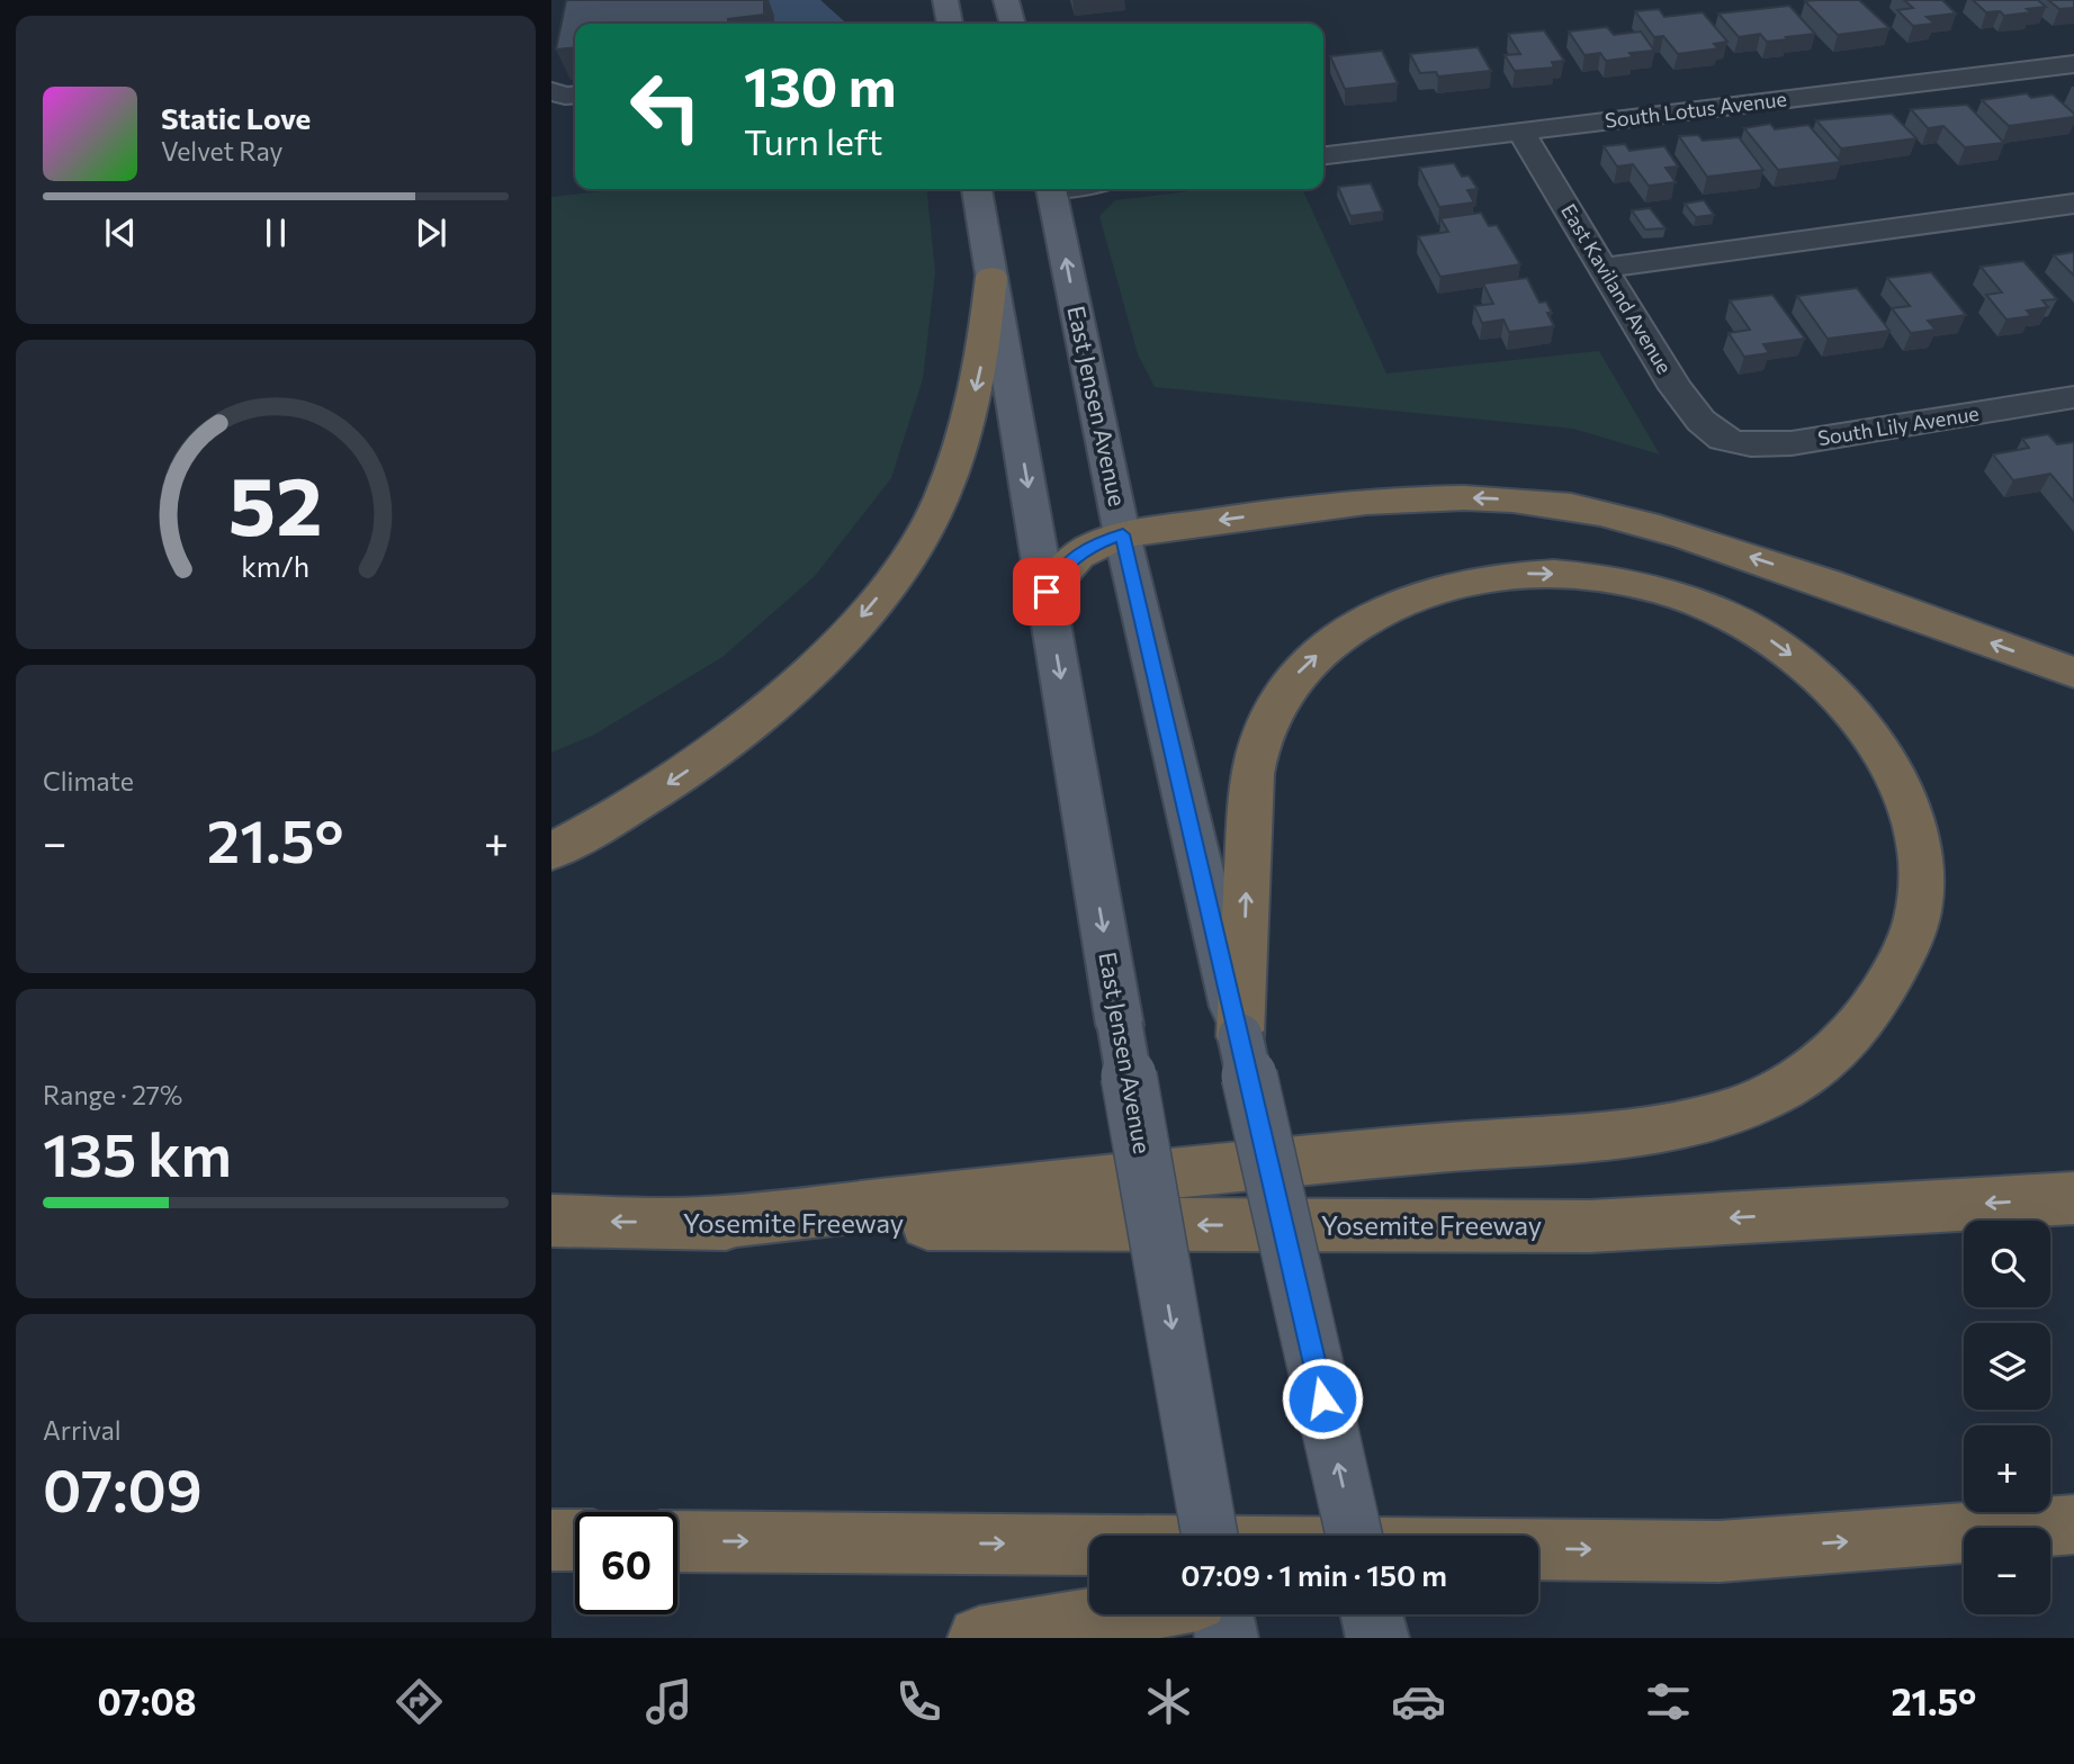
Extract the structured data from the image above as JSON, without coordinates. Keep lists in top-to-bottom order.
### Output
{
  "streets": {
    "highway": ["Yosemite Freeway"],
    "main road": ["East Jensen Avenue"],
    "street": ["South Lotus Avenue", "East Kaviland Avenue", "South Lily Avenue"]
  },
  "crossings": [
    ["South Lotus Avenue", "East Kaviland Avenue"],
    ["East Kaviland Avenue", "South Lily Avenue"]
  ],
  "page": {
    "turn": ["130 m", "Turn left"],
    "song": ["Static Love", "Velvet Ray"],
    "tile": [
      "Climate",
      ["Range · 27%", "135 km"],
      ["Arrival", "07:09"]
    ],
    "heat": ["−", "21.5°", "+"],
    "map_buttons": ["+", "−"],
    "limit": "60",
    "trip": "07:09 · 1 min · 150 m",
    "tabs": ["07:08", "21.5°"],
    "gauge": ["52", "km/h"]
  }
}
